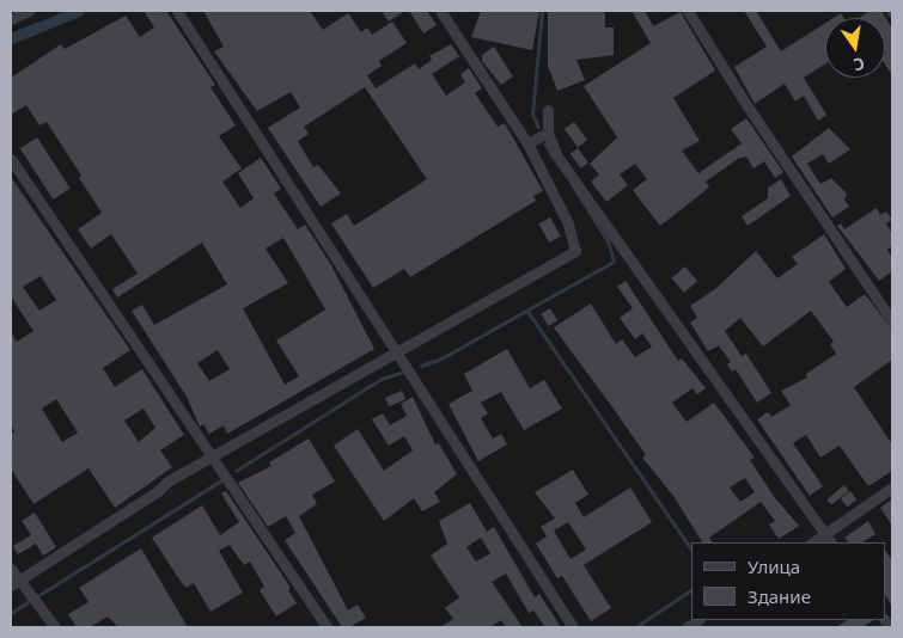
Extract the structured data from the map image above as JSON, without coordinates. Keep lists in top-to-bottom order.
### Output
{
  "legend": ["Улица", "Здание"],
  "north": "bottom"
}
